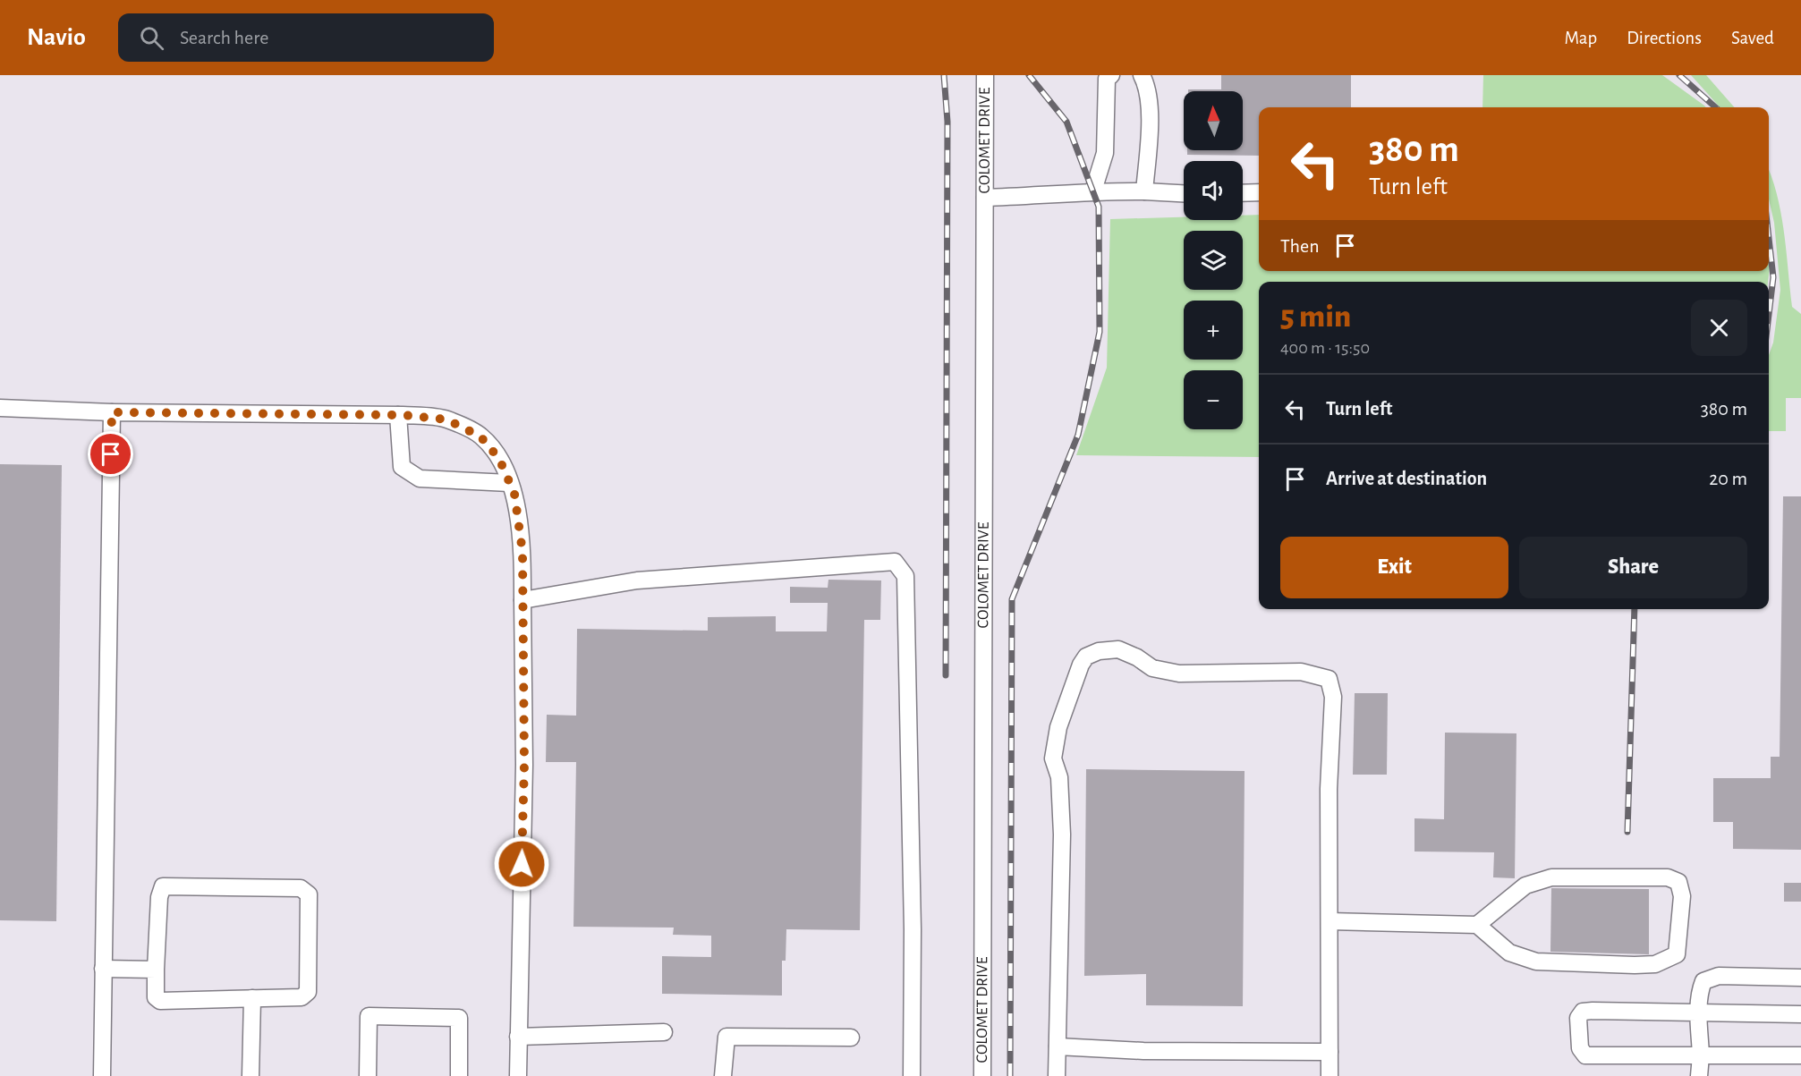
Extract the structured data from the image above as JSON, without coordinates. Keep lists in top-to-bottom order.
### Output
{
  "streets": {
    "street": ["COLOMET DRIVE"]
  },
  "north": "top",
  "page": {
    "header": "Navio",
    "search": "Search here",
    "nav": ["Map", "Directions", "Saved"],
    "map_buttons": ["+", "−"],
    "turn": ["380 m", "Turn left"],
    "then": "Then",
    "heading": ["5 min", "400 m · 15:50"],
    "list": [
      {
        "name": "Turn left",
        "value": "380 m"
      },
      {
        "name": "Arrive at destination",
        "value": "20 m"
      }
    ],
    "buttons": ["Exit", "Share"]
  }
}
